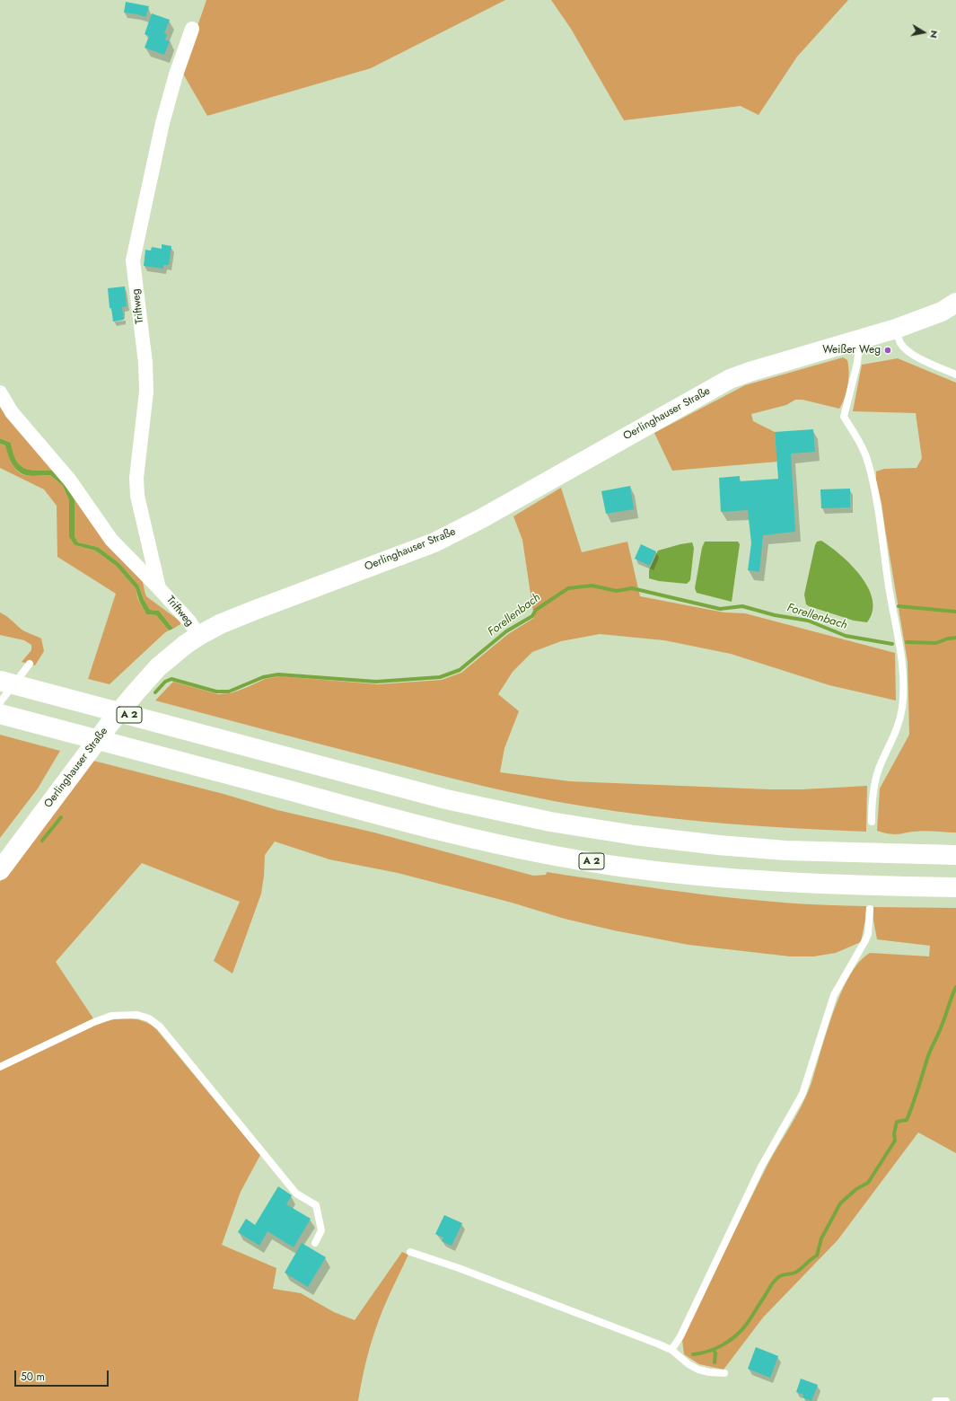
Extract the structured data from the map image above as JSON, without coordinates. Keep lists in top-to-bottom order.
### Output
{
  "streets": {
    "main road": ["Oerlinghauser Straße", "A 2"],
    "street": ["Triftweg"]
  },
  "crossings": [
    ["Triftweg", "Oerlinghauser Straße"]
  ],
  "water": ["Forellenbach"],
  "places": ["Weißer Weg"],
  "scale_bar": "50 m",
  "north": "right"
}
